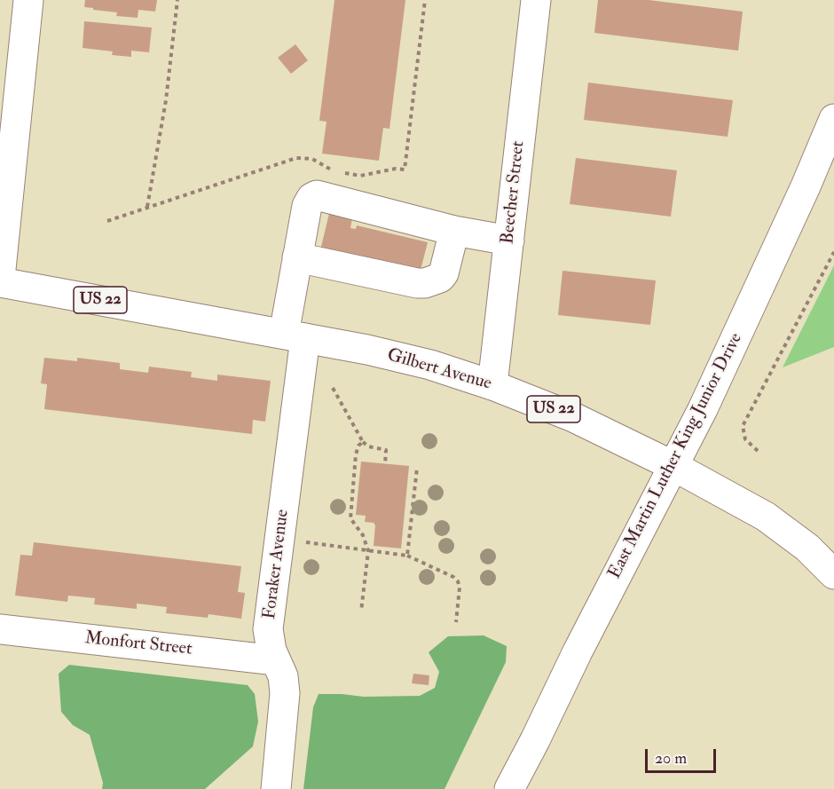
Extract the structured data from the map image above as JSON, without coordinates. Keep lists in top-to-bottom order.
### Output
{
  "streets": {
    "main road": [
      "Beecher Street",
      "US 22",
      "Gilbert Avenue",
      "East Martin Luther King Junior Drive",
      "Foraker Avenue",
      "Monfort Street"
    ]
  },
  "crossings": [
    ["Beecher Street", "Gilbert Avenue"],
    ["Gilbert Avenue", "East Martin Luther King Junior Drive"],
    ["Gilbert Avenue", "Foraker Avenue"],
    ["Foraker Avenue", "Monfort Street"]
  ],
  "scale_bar": "20 m"
}
